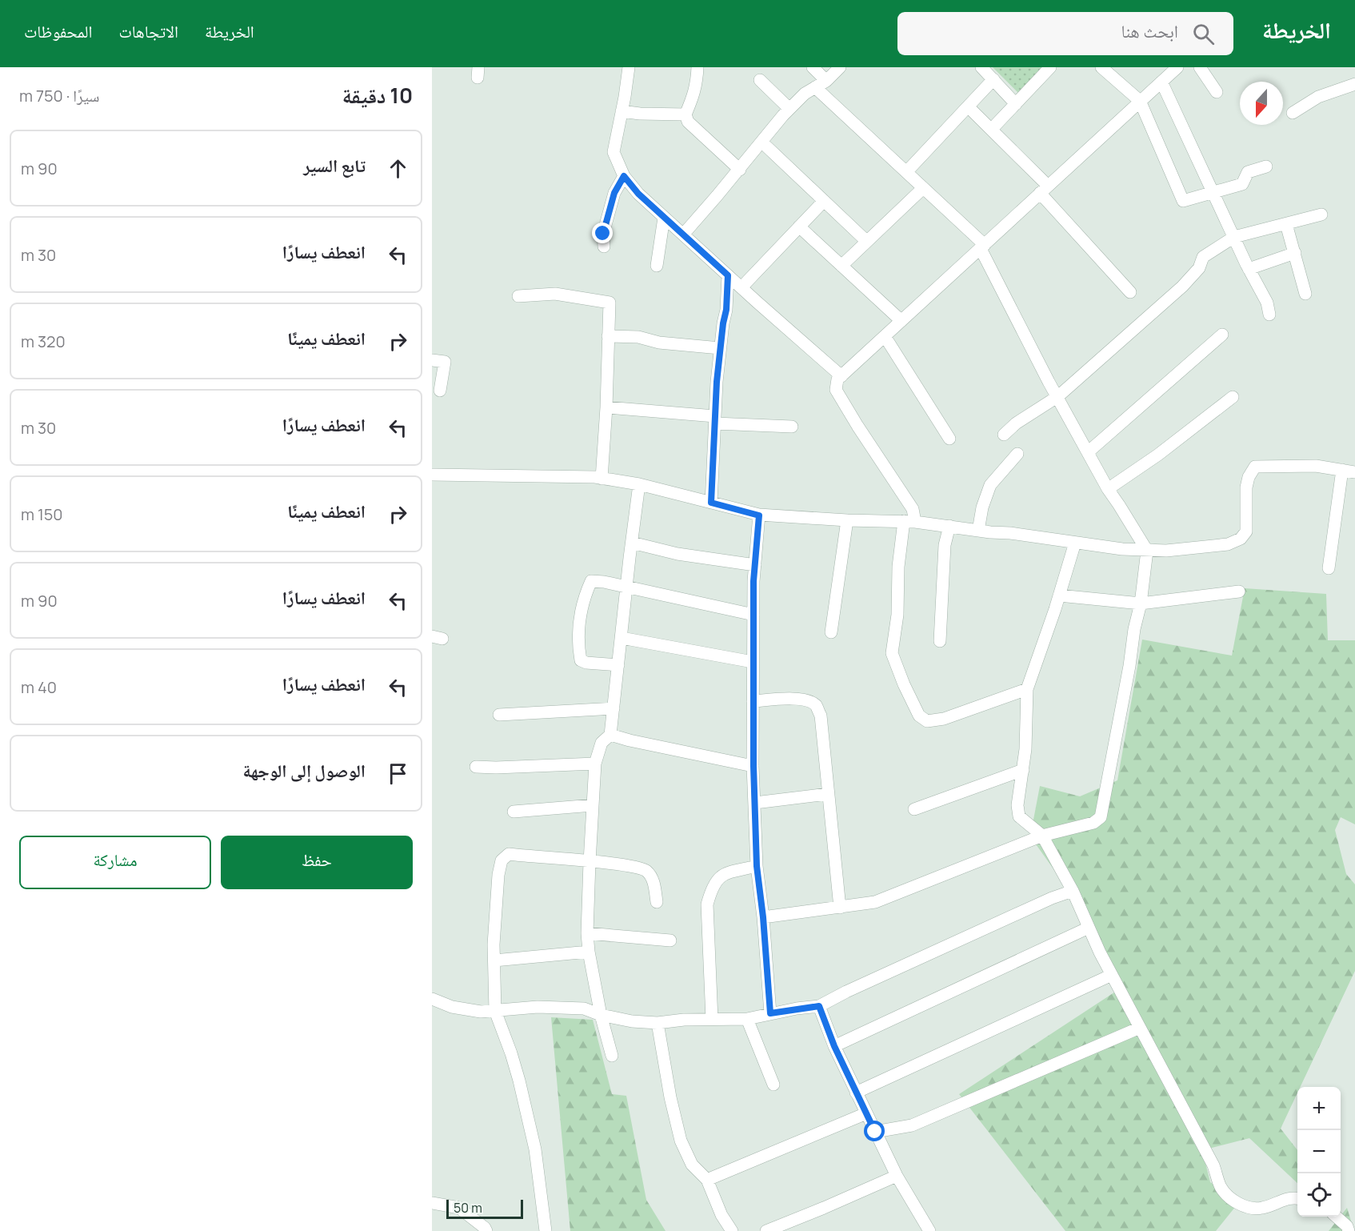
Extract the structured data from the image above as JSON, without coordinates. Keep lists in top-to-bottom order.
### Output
{
  "scale_bar": "50 m",
  "north": "bottom",
  "page": {
    "header": "الخريطة",
    "search": "ابحث هنا",
    "nav": ["الخريطة", "الاتجاهات", "المحفوظات"],
    "heading": ["10 دقيقة", "سيرًا · 750 m"],
    "list": [
      ["تابع السير", "90 m"],
      ["انعطف يسارًا", "30 m"],
      ["انعطف يمينًا", "320 m"],
      ["انعطف يسارًا", "30 m"],
      ["انعطف يمينًا", "150 m"],
      ["انعطف يسارًا", "90 m"],
      ["انعطف يسارًا", "40 m"],
      "الوصول إلى الوجهة"
    ],
    "buttons": ["حفظ", "مشاركة"],
    "map_buttons": ["+", "−"],
    "scale": "50 m"
  }
}
